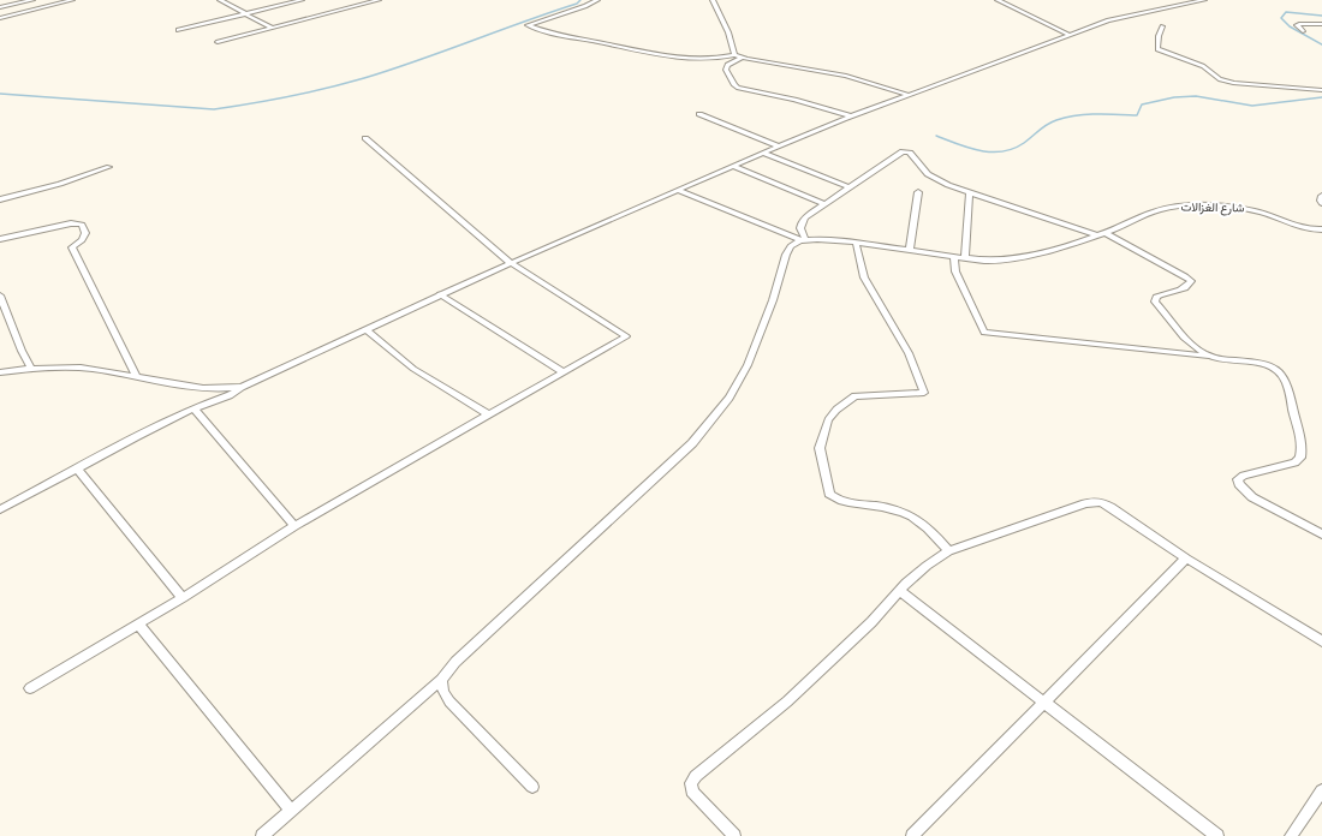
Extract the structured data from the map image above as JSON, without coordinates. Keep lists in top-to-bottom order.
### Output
{
  "streets": {
    "street": ["شارع الغزالات"]
  }
}
